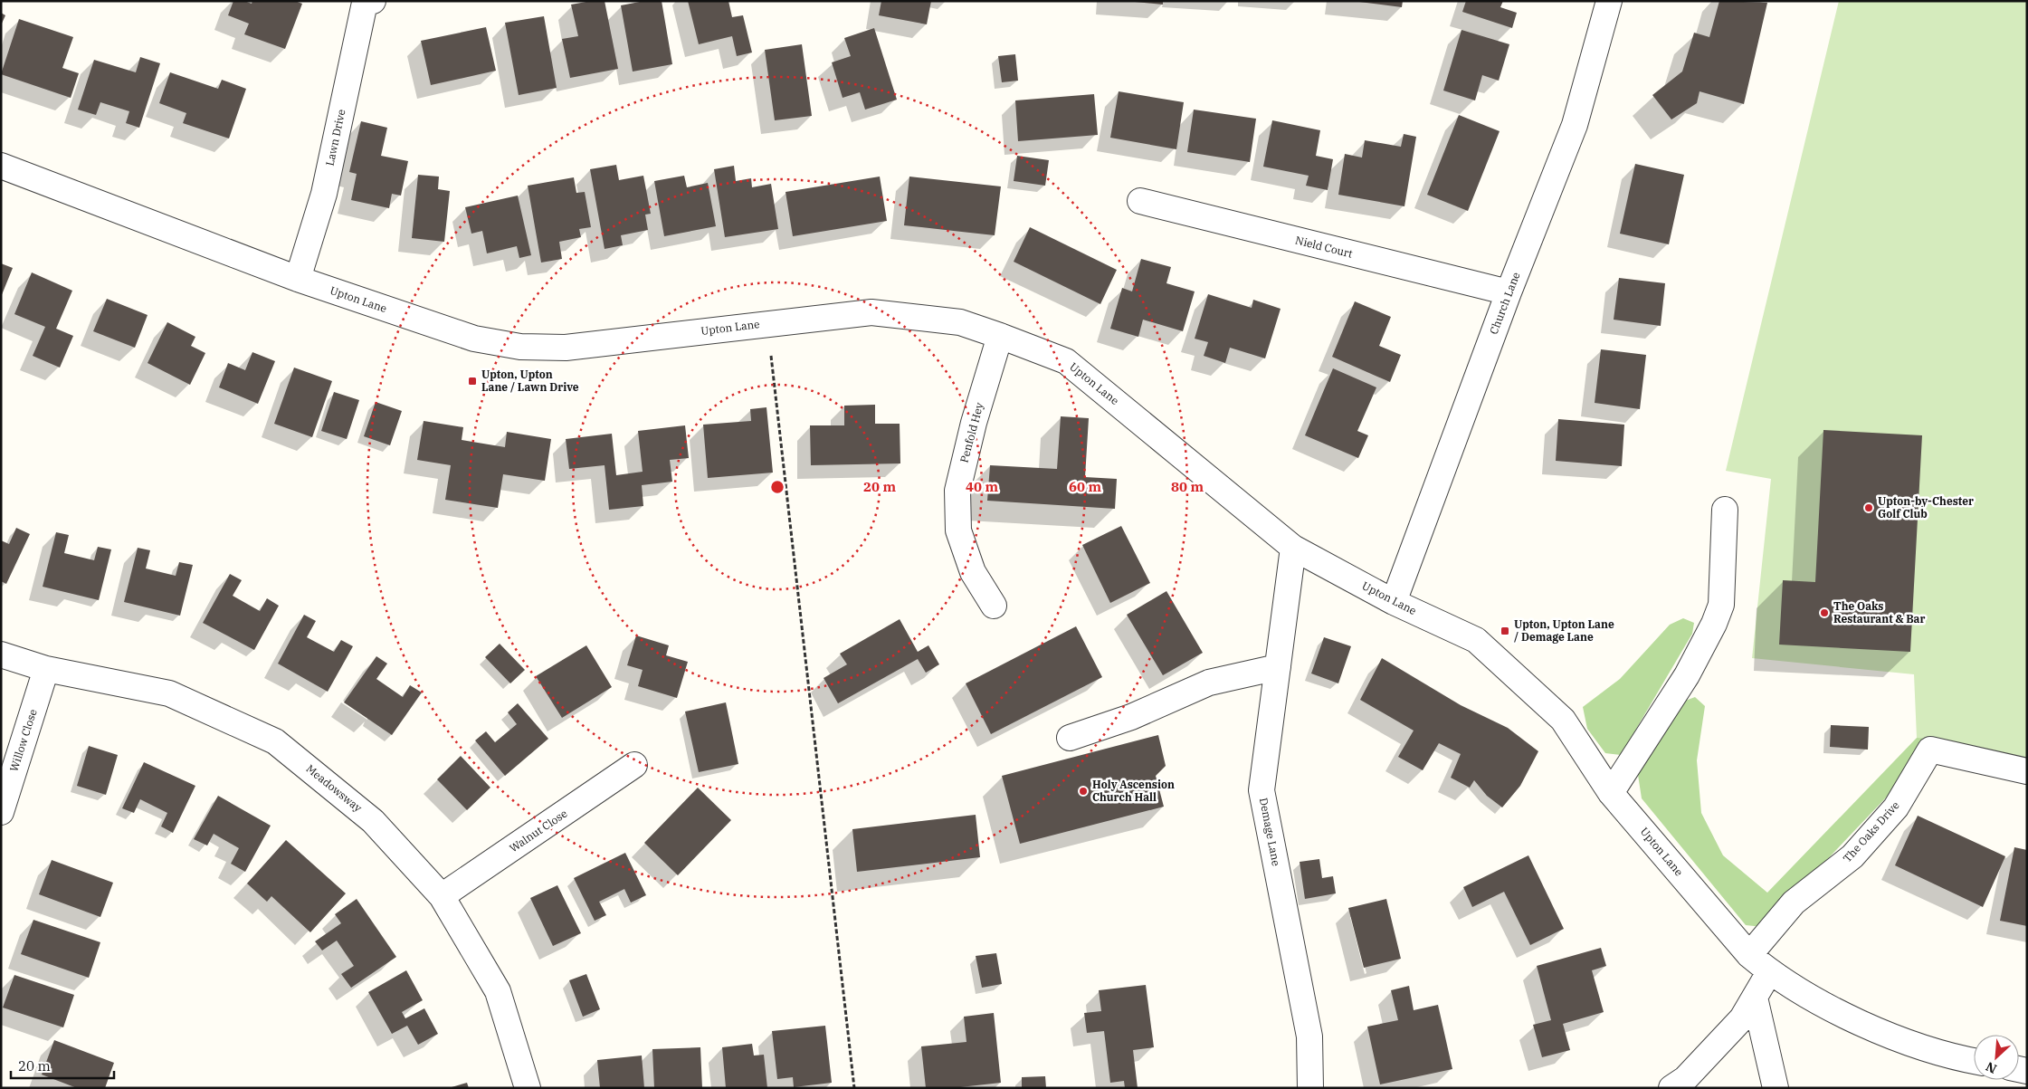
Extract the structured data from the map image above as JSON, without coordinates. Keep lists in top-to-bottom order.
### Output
{
  "streets": {
    "street": [
      "Lawn Drive",
      "Nield Court",
      "Upton Lane",
      "Church Lane",
      "Penfold Hey",
      "Willow Close",
      "Meadowsway",
      "Walnut Close",
      "Demage Lane",
      "The Oaks Drive"
    ]
  },
  "crossings": [
    ["Lawn Drive", "Upton Lane"],
    ["Nield Court", "Church Lane"],
    ["Upton Lane", "Church Lane"],
    ["Upton Lane", "Penfold Hey"],
    ["Upton Lane", "Demage Lane"],
    ["Upton Lane", "The Oaks Drive"],
    ["Willow Close", "Meadowsway"],
    ["Meadowsway", "Walnut Close"]
  ],
  "places": {
    "transit": ["Upton, Upton Lane / Lawn Drive", "Upton, Upton Lane / Demage Lane"],
    "other": ["Upton-by-Chester Golf Club", "The Oaks Restaurant & Bar", "Holy Ascension Church Hall"]
  },
  "scale_bar": "20 m",
  "north": "bottom left",
  "rings": [
    "20 m",
    "40 m",
    "60 m",
    "80 m"
  ]
}
